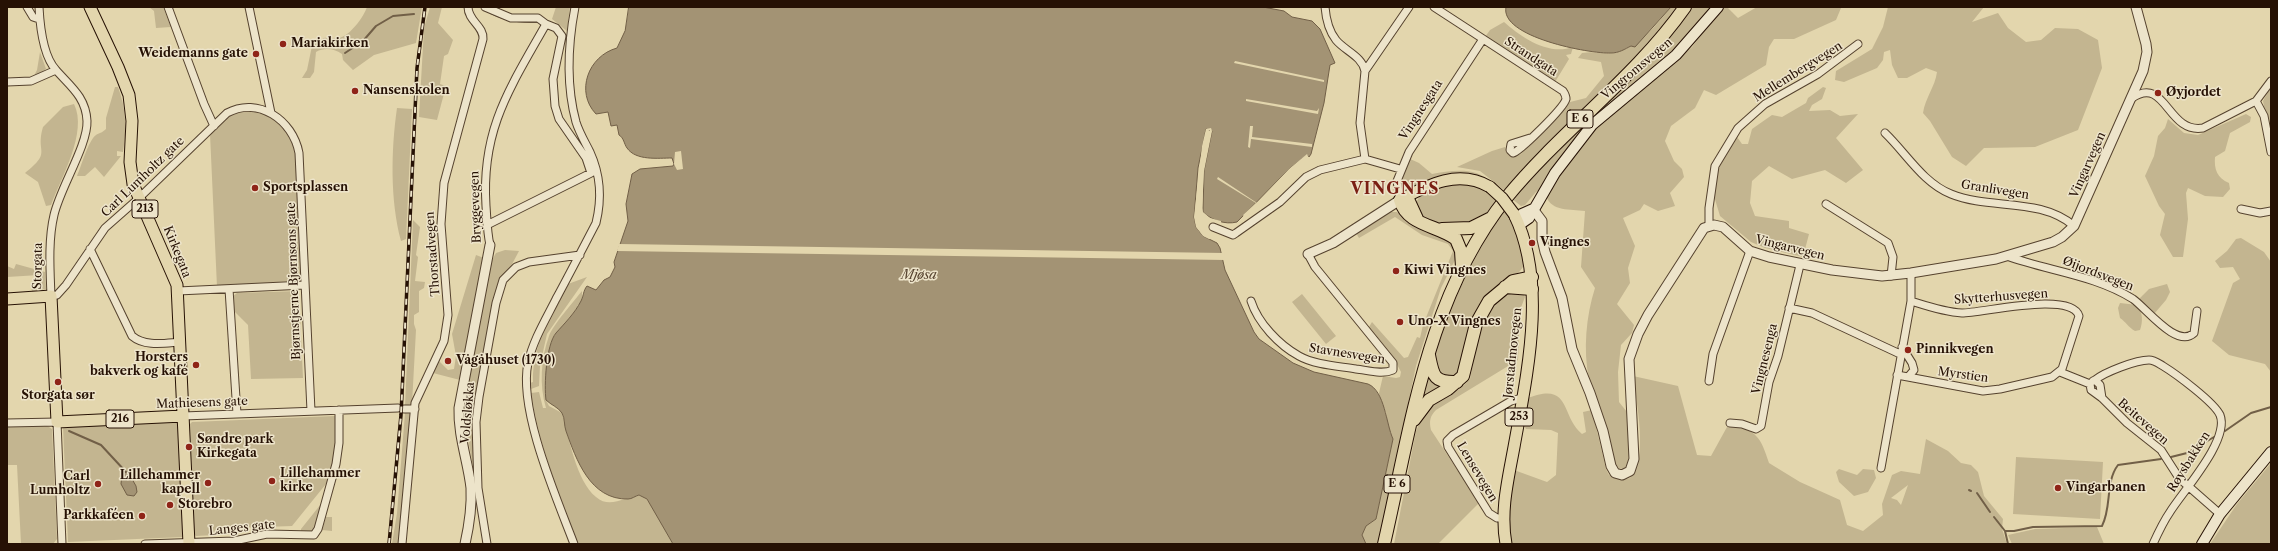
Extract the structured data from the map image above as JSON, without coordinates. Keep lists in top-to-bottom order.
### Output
{
  "streets": {
    "highway": ["E 6"],
    "main road": [
      "Vingromsvegen",
      "213",
      "Kirkegata",
      "Storgata",
      "Jørstadmovegen",
      "Mathiesens gate",
      "253",
      "216"
    ],
    "street": [
      "Strandgata",
      "Mellembergvegen",
      "Vingnesgata",
      "Vingarvegen",
      "Carl Lumholtz gate",
      "Granlivegen",
      "Bryggevegen",
      "Thorstadvegen",
      "Øijordsvegen",
      "Bjørnstjerne Bjørnsons gate",
      "Skytterhusvegen",
      "Stavnesvegen",
      "Vingnesenga",
      "Myrstien",
      "Voldsløkka",
      "Beitevegen",
      "Røysbakken",
      "Lensevegen",
      "Langes gate"
    ]
  },
  "crossings": [
    ["Strandgata", "Vingnesgata"],
    ["Mellembergvegen", "Vingarvegen"],
    ["Vingnesgata", "253"],
    ["Vingarvegen", "Granlivegen"],
    ["Vingarvegen", "Øijordsvegen"],
    ["Vingarvegen", "Vingnesenga"],
    ["Carl Lumholtz gate", "Kirkegata"],
    ["Carl Lumholtz gate", "Storgata"],
    ["Carl Lumholtz gate", "Bjørnstjerne Bjørnsons gate"],
    ["Bryggevegen", "Voldsløkka"],
    ["Kirkegata", "Mathiesens gate"],
    ["Kirkegata", "Langes gate"],
    ["Thorstadvegen", "Mathiesens gate"],
    ["Storgata", "Mathiesens gate"],
    ["Bjørnstjerne Bjørnsons gate", "Mathiesens gate"],
    ["Skytterhusvegen", "Myrstien"],
    ["Jørstadmovegen", "253"],
    ["Jørstadmovegen", "Lensevegen"],
    ["Mathiesens gate", "Langes gate"],
    ["Beitevegen", "Røysbakken"]
  ],
  "districts": ["VINGNES"],
  "water": ["Mjøsa"],
  "places": [
    "Mariakirken",
    "Weidemanns gate",
    "Nansenskolen",
    "Øyjordet",
    "Sportsplassen",
    "Vingnes",
    "Kiwi Vingnes",
    "Uno-X Vingnes",
    "Pinnikvegen",
    "Vågåhuset (1730)",
    "Horsters bakverk og kafé",
    "Storgata sør",
    "Søndre park Kirkegata",
    "Lillehammer kirke",
    "Lillehammer kapell",
    "Carl Lumholtz",
    "Vingarbanen",
    "Storebro",
    "Parkkaféen"
  ]
}
